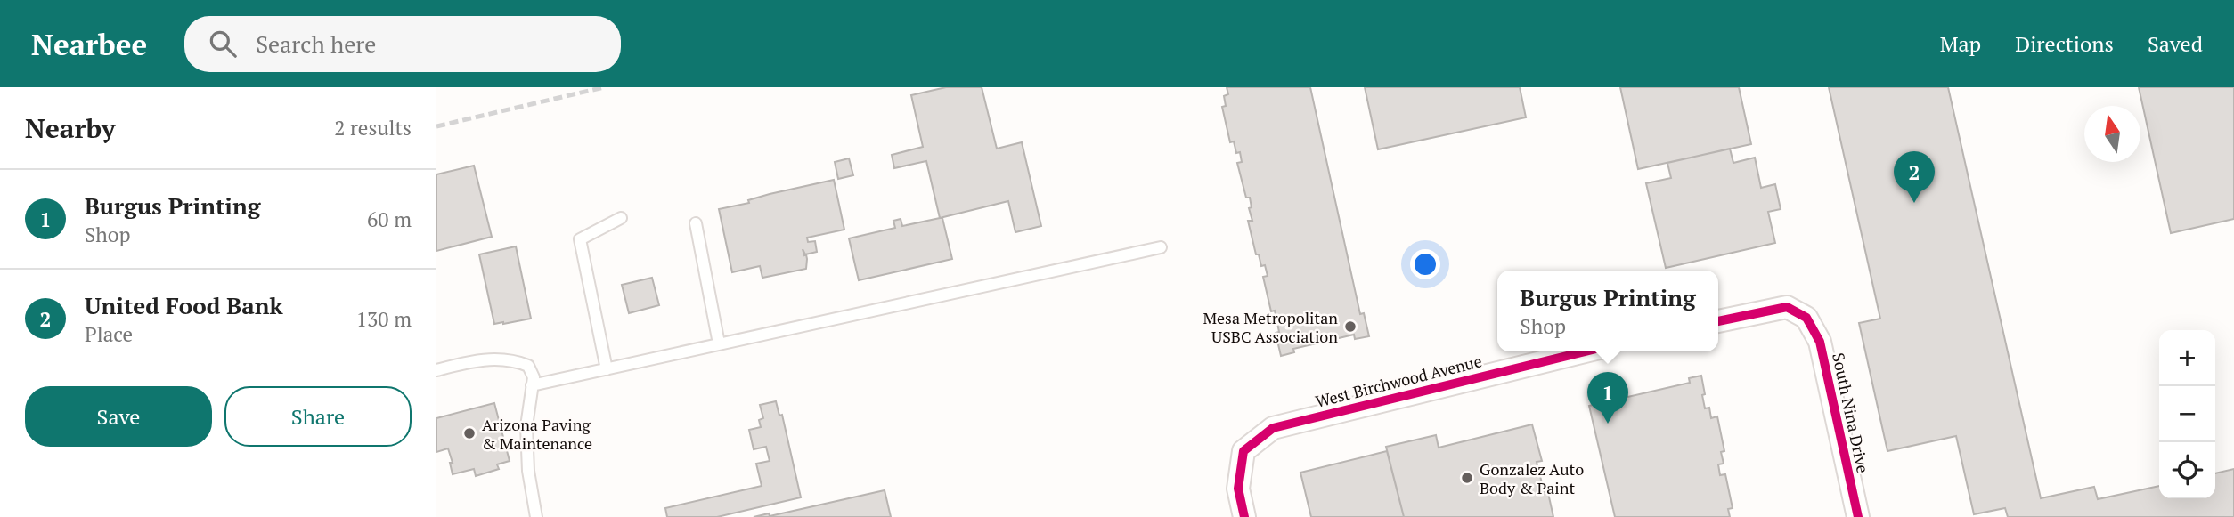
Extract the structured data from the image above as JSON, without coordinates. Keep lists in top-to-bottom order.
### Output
{
  "streets": {
    "street": ["West Birchwood Avenue", "South Nina Drive"]
  },
  "places": ["Mesa Metropolitan USBC Association", "Arizona Paving & Maintenance", "Gonzalez Auto Body & Paint"],
  "north": "top",
  "page": {
    "header": "Nearbee",
    "search": "Search here",
    "nav": ["Map", "Directions", "Saved"],
    "heading": ["Nearby", "2 results"],
    "pins": ["2", "1"],
    "list": [
      {
        "mark": "1",
        "name": "Burgus Printing",
        "note": "Shop",
        "value": "60 m"
      },
      {
        "mark": "2",
        "name": "United Food Bank",
        "note": "Place",
        "value": "130 m"
      }
    ],
    "popup": ["Burgus Printing", "Shop"],
    "map_buttons": ["+", "−"],
    "buttons": ["Save", "Share"]
  }
}
